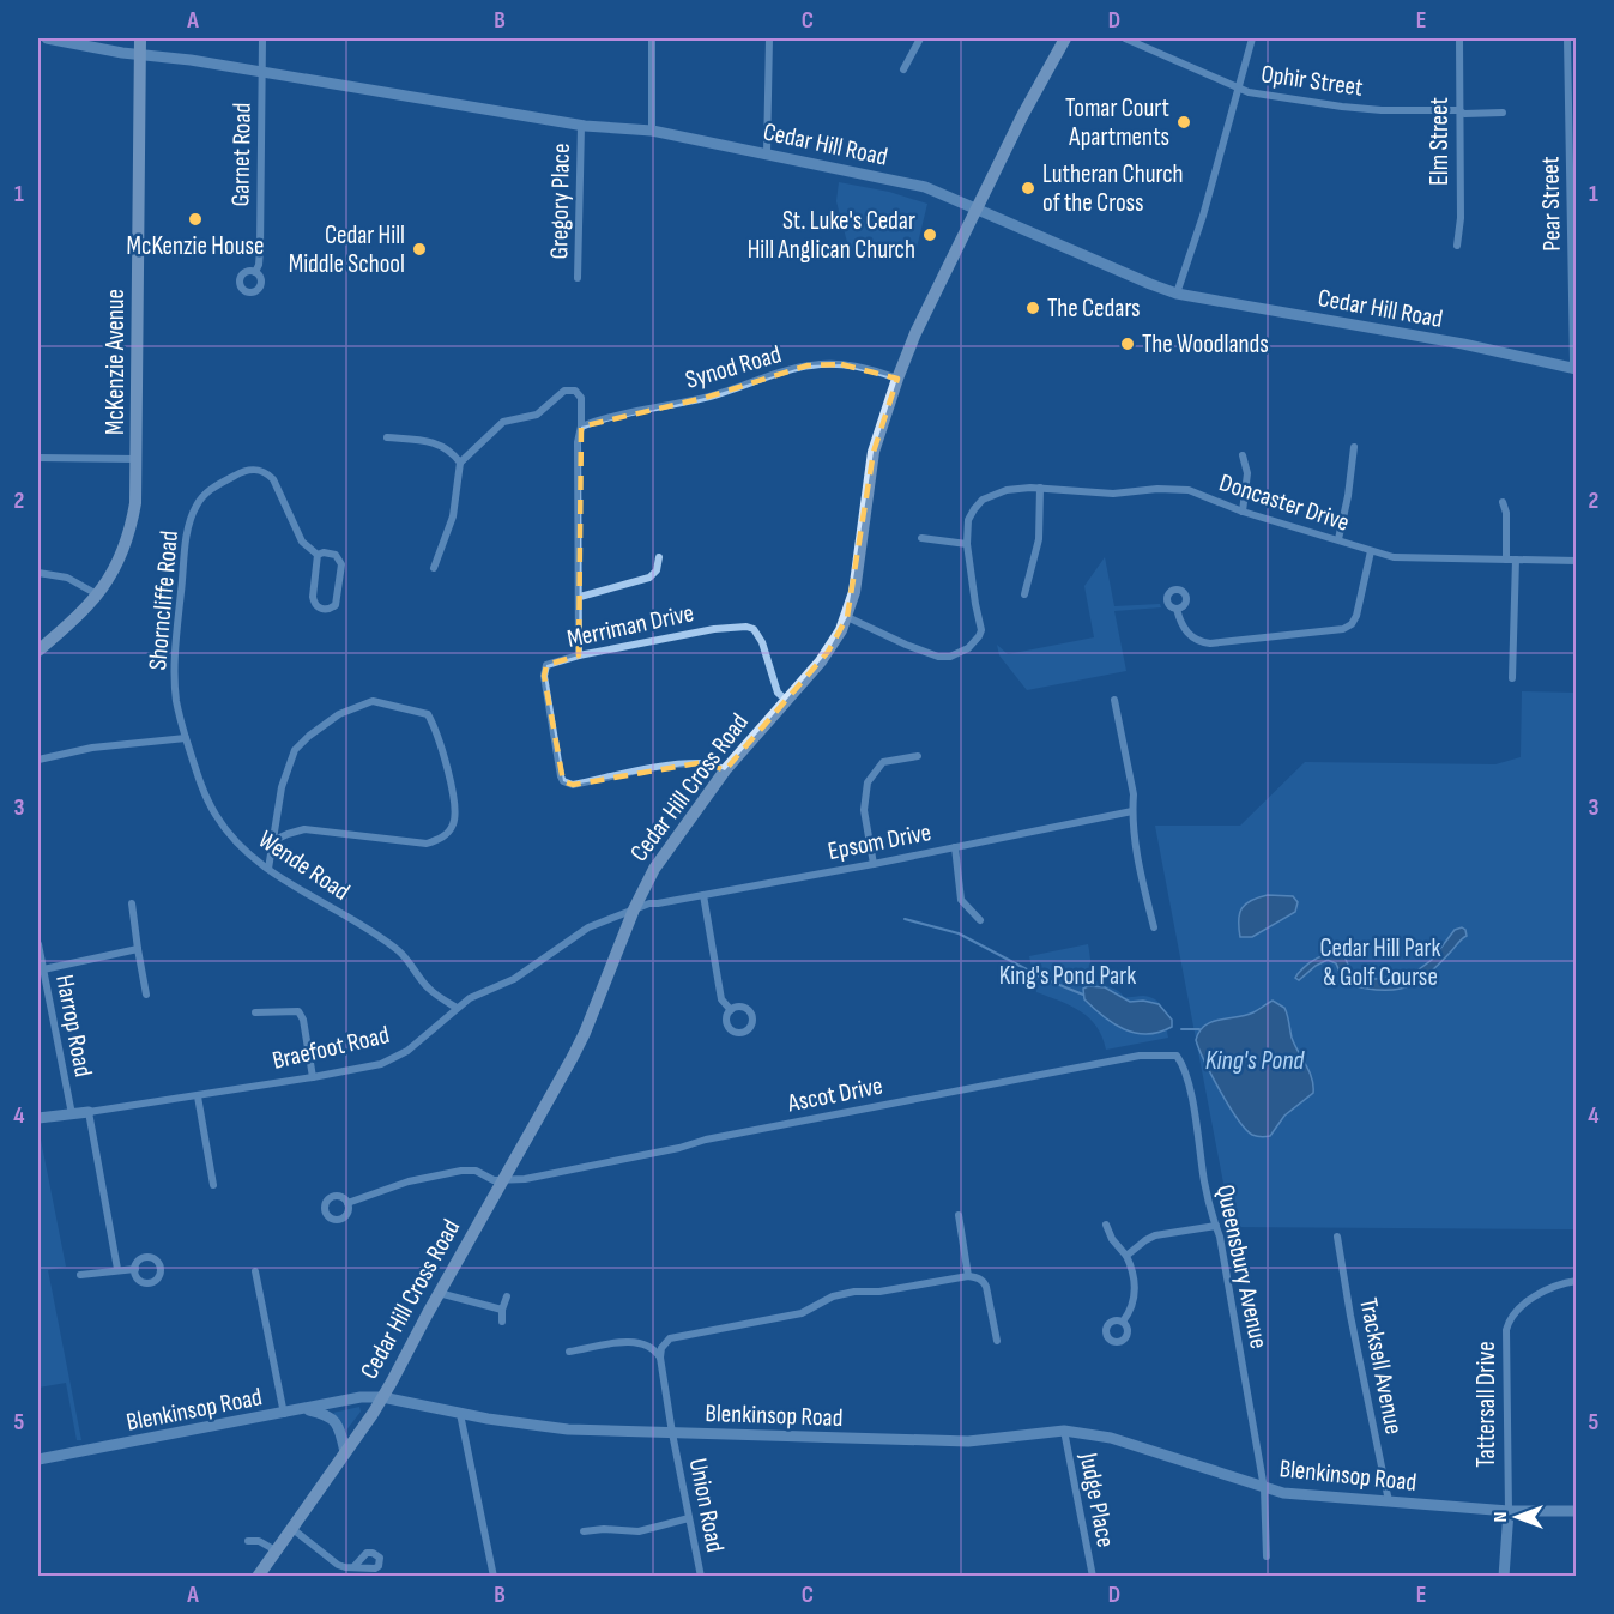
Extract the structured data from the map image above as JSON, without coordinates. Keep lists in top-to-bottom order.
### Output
{
  "streets": {
    "main road": ["McKenzie Avenue", "Cedar Hill Cross Road"],
    "street": [
      "Ophir Street",
      "Elm Street",
      "Cedar Hill Road",
      "Garnet Road",
      "Gregory Place",
      "Pear Street",
      "Synod Road",
      "Doncaster Drive",
      "Shorncliffe Road",
      "Merriman Drive",
      "Epsom Drive",
      "Wende Road",
      "Harrop Road",
      "Braefoot Road",
      "Ascot Drive",
      "Queensbury Avenue",
      "Tracksell Avenue",
      "Tattersall Drive",
      "Blenkinsop Road",
      "Judge Place",
      "Union Road"
    ]
  },
  "crossings": [
    ["Ophir Street", "Elm Street"],
    ["Cedar Hill Road", "Garnet Road"],
    ["Cedar Hill Road", "Gregory Place"],
    ["Cedar Hill Road", "Pear Street"],
    ["Cedar Hill Road", "McKenzie Avenue"],
    ["Cedar Hill Road", "Cedar Hill Cross Road"],
    ["Synod Road", "Cedar Hill Cross Road"],
    ["Shorncliffe Road", "Wende Road"],
    ["Merriman Drive", "Cedar Hill Cross Road"],
    ["Cedar Hill Cross Road", "Epsom Drive"],
    ["Cedar Hill Cross Road", "Braefoot Road"],
    ["Cedar Hill Cross Road", "Ascot Drive"],
    ["Cedar Hill Cross Road", "Blenkinsop Road"],
    ["Epsom Drive", "Braefoot Road"],
    ["Wende Road", "Braefoot Road"],
    ["Harrop Road", "Braefoot Road"],
    ["Ascot Drive", "Queensbury Avenue"],
    ["Queensbury Avenue", "Blenkinsop Road"],
    ["Tracksell Avenue", "Blenkinsop Road"],
    ["Tattersall Drive", "Blenkinsop Road"],
    ["Blenkinsop Road", "Judge Place"],
    ["Blenkinsop Road", "Union Road"]
  ],
  "water": ["King's Pond"],
  "parks": ["Cedar Hill Park & Golf Course", "King's Pond Park"],
  "places": [
    "Tomar Court Apartments",
    "Lutheran Church of the Cross",
    "McKenzie House",
    "St. Luke's Cedar Hill Anglican Church",
    "Cedar Hill Middle School",
    "The Cedars",
    "The Woodlands"
  ],
  "north": "left",
  "grid": {
    "columns": [
      "A",
      "B",
      "C",
      "D",
      "E"
    ],
    "rows": [
      "1",
      "2",
      "3",
      "4",
      "5"
    ]
  }
}
